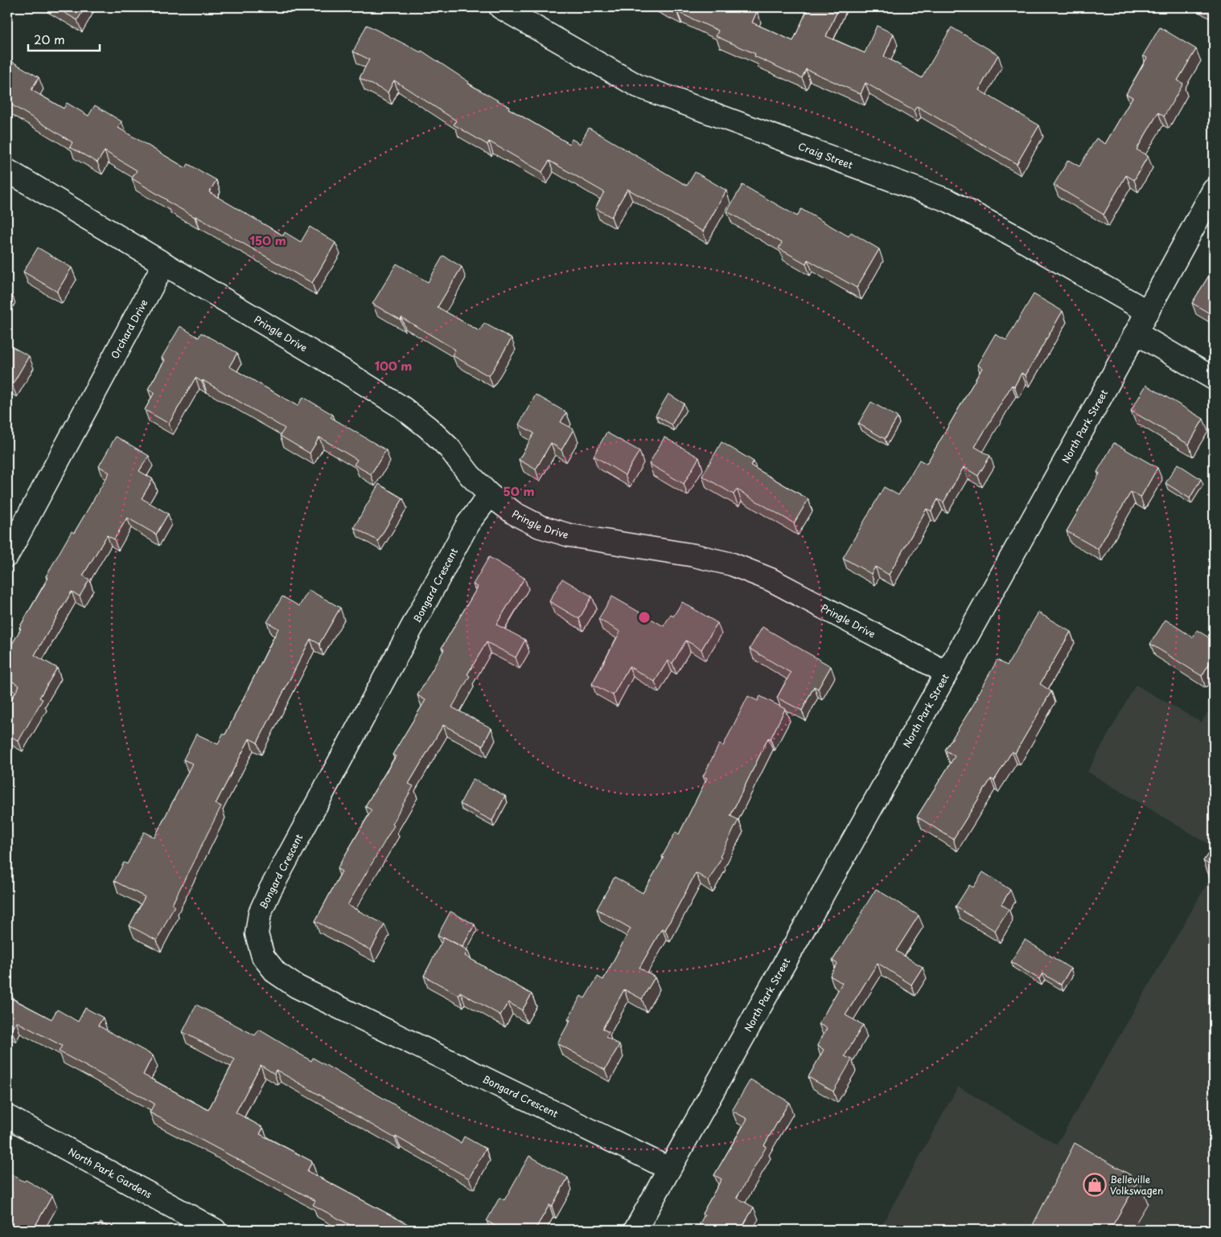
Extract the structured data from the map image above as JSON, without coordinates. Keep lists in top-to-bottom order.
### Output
{
  "streets": {
    "street": [
      "Craig Street",
      "Orchard Drive",
      "Pringle Drive",
      "North Park Street",
      "Bongard Crescent",
      "North Park Gardens"
    ]
  },
  "crossings": [
    ["Craig Street", "North Park Street"],
    ["Orchard Drive", "Pringle Drive"],
    ["Pringle Drive", "North Park Street"],
    ["Pringle Drive", "Bongard Crescent"],
    ["North Park Street", "Bongard Crescent"]
  ],
  "places": {
    "shop": ["Belleville Volkswagen"]
  },
  "scale_bar": "20 m",
  "rings": ["150 m", "100 m", "50 m"]
}
